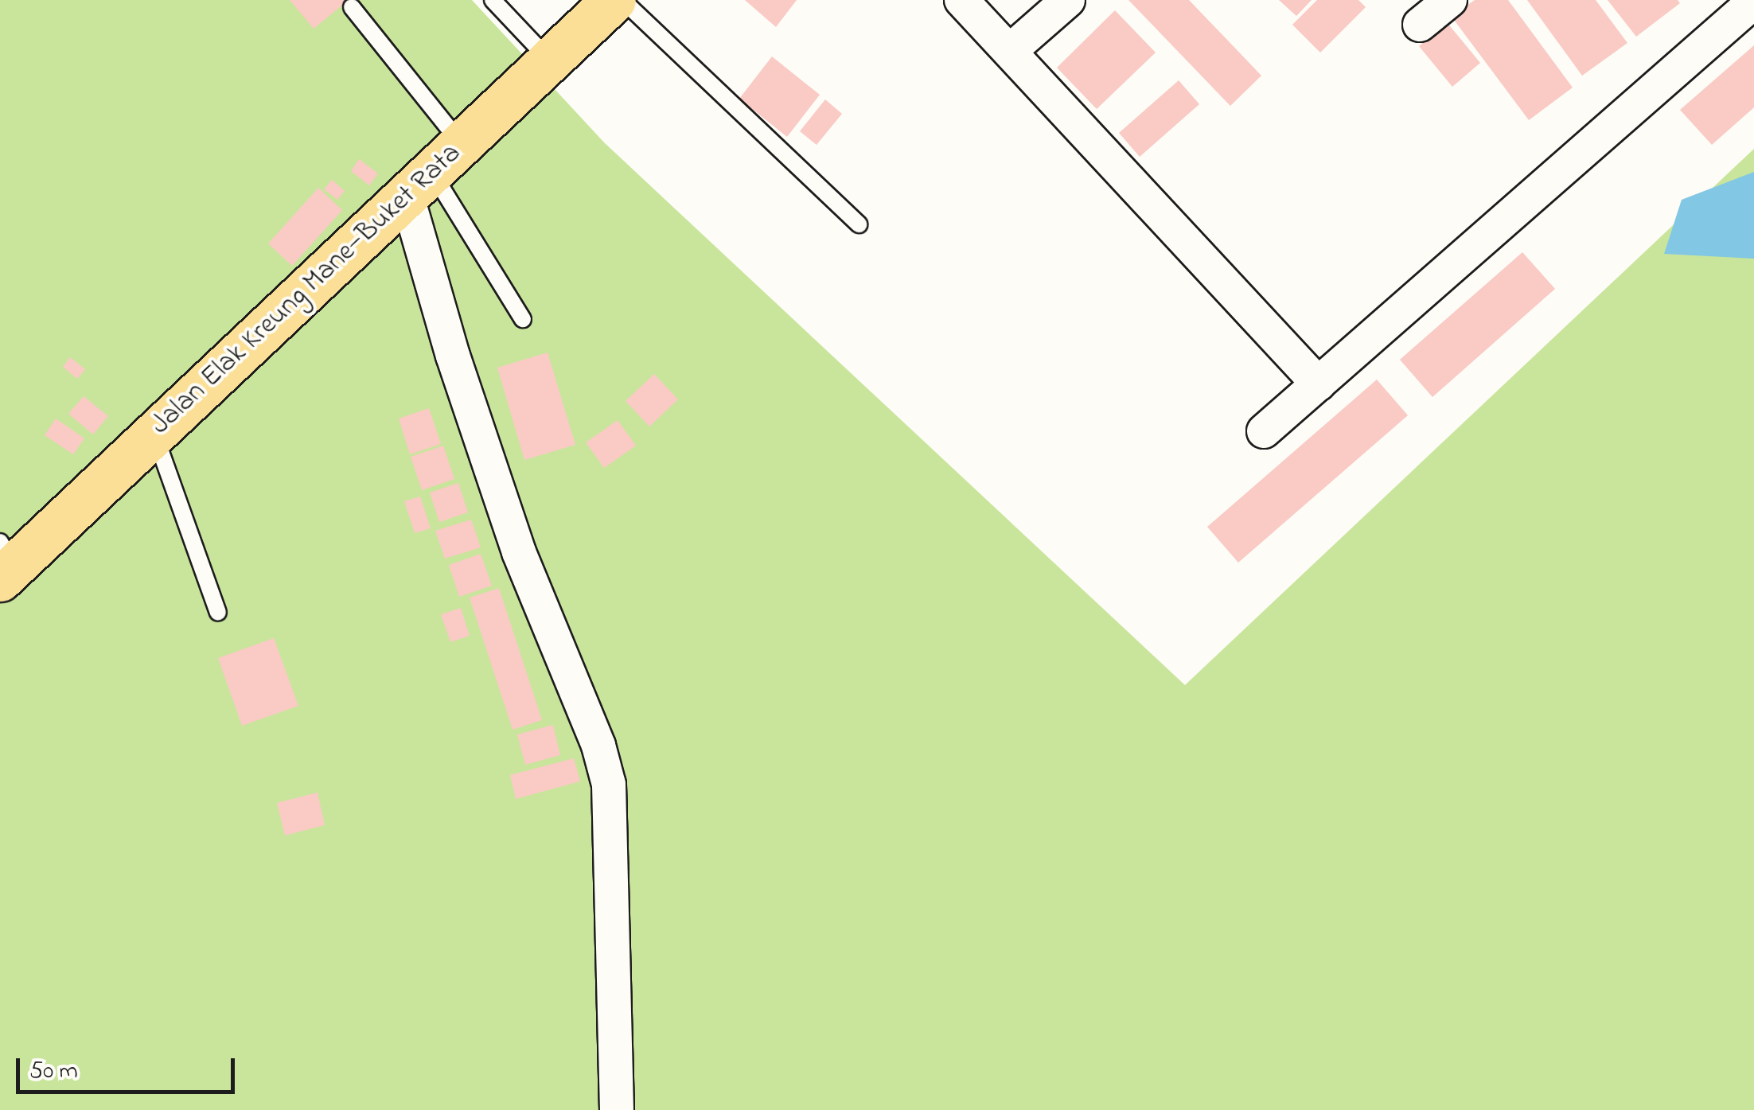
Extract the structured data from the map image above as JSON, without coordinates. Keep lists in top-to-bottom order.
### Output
{
  "streets": {
    "highway": ["Jalan Elak Kreung Mane—Buket Rata"]
  },
  "scale_bar": "50 m"
}
